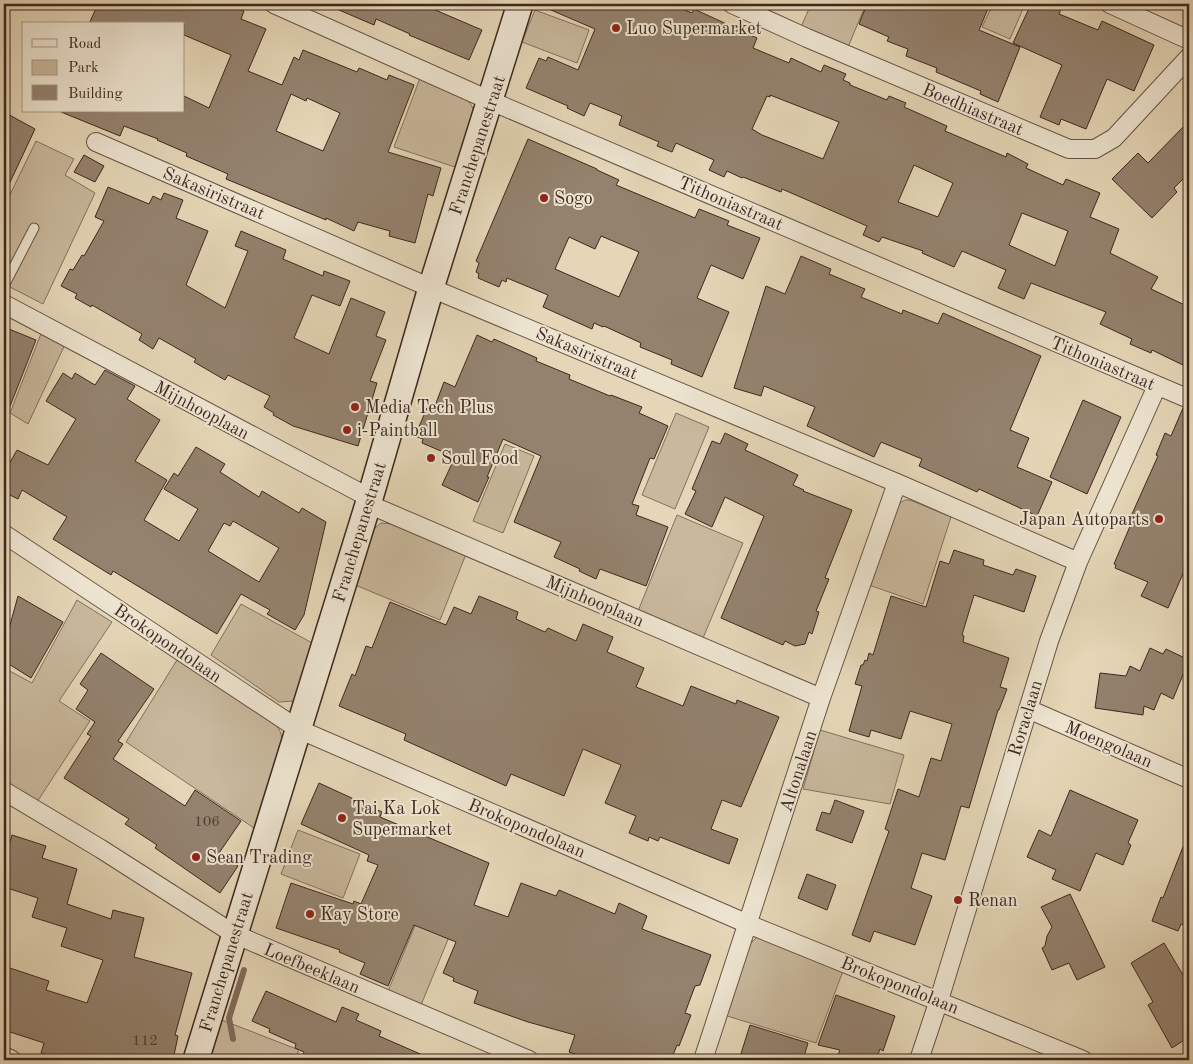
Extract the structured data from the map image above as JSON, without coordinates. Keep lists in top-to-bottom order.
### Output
{
  "streets": {
    "street": [
      "Boedhiastraat",
      "Franchepanestraat",
      "Sakasiristraat",
      "Tithoniastraat",
      "Mijnhooplaan",
      "Brokopondolaan",
      "Roraclaan",
      "Moengolaan",
      "Altonalaan",
      "Loefbeeklaan"
    ]
  },
  "crossings": [
    ["Franchepanestraat", "Sakasiristraat"],
    ["Franchepanestraat", "Tithoniastraat"],
    ["Franchepanestraat", "Mijnhooplaan"],
    ["Franchepanestraat", "Brokopondolaan"],
    ["Franchepanestraat", "Loefbeeklaan"],
    ["Sakasiristraat", "Roraclaan"],
    ["Sakasiristraat", "Altonalaan"],
    ["Tithoniastraat", "Roraclaan"],
    ["Mijnhooplaan", "Altonalaan"],
    ["Brokopondolaan", "Roraclaan"],
    ["Brokopondolaan", "Altonalaan"],
    ["Roraclaan", "Moengolaan"]
  ],
  "places": [
    "Luo Supermarket",
    "Sogo",
    "Media Tech Plus",
    "i-Paintball",
    "Soul Food",
    "Japan Autoparts",
    "Tai Ka Lok Supermarket",
    "Sean Trading",
    "Renan",
    "Kay Store"
  ],
  "house_numbers": ["106", "112"],
  "legend": ["Road", "Park", "Building"]
}
